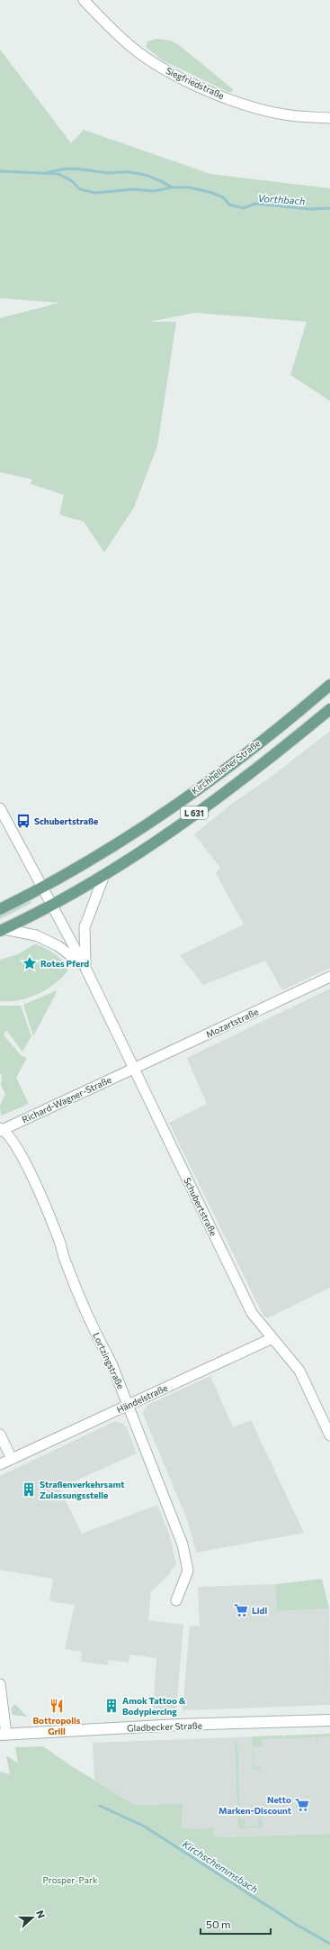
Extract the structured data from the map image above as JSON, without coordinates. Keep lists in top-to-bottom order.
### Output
{
  "streets": {
    "main road": ["Kirchhellener Straße", "L 631", "Gladbecker Straße"],
    "street": [
      "Siegfriedstraße",
      "Mozartstraße",
      "Richard-Wagner-Straße",
      "Schubertstraße",
      "Lortzingstraße",
      "Händelstraße"
    ]
  },
  "crossings": [
    ["Kirchhellener Straße", "Schubertstraße"],
    ["Mozartstraße", "Richard-Wagner-Straße"],
    ["Mozartstraße", "Schubertstraße"],
    ["Richard-Wagner-Straße", "Schubertstraße"],
    ["Richard-Wagner-Straße", "Lortzingstraße"],
    ["Schubertstraße", "Händelstraße"],
    ["Lortzingstraße", "Händelstraße"]
  ],
  "water": ["Vorthbach", "Kirchschemmsbach"],
  "parks": ["Prosper-Park"],
  "places": {
    "bus stop": ["Schubertstraße"],
    "place": ["Rotes Pferd"],
    "building": ["Straßenverkehrsamt Zulassungsstelle", "Amok Tattoo & Bodypiercing"],
    "supermarket": ["Lidl", "Netto Marken-Discount"],
    "restaurant": ["Bottropolis Grill"]
  },
  "scale_bar": "50 m",
  "north": "right"
}
